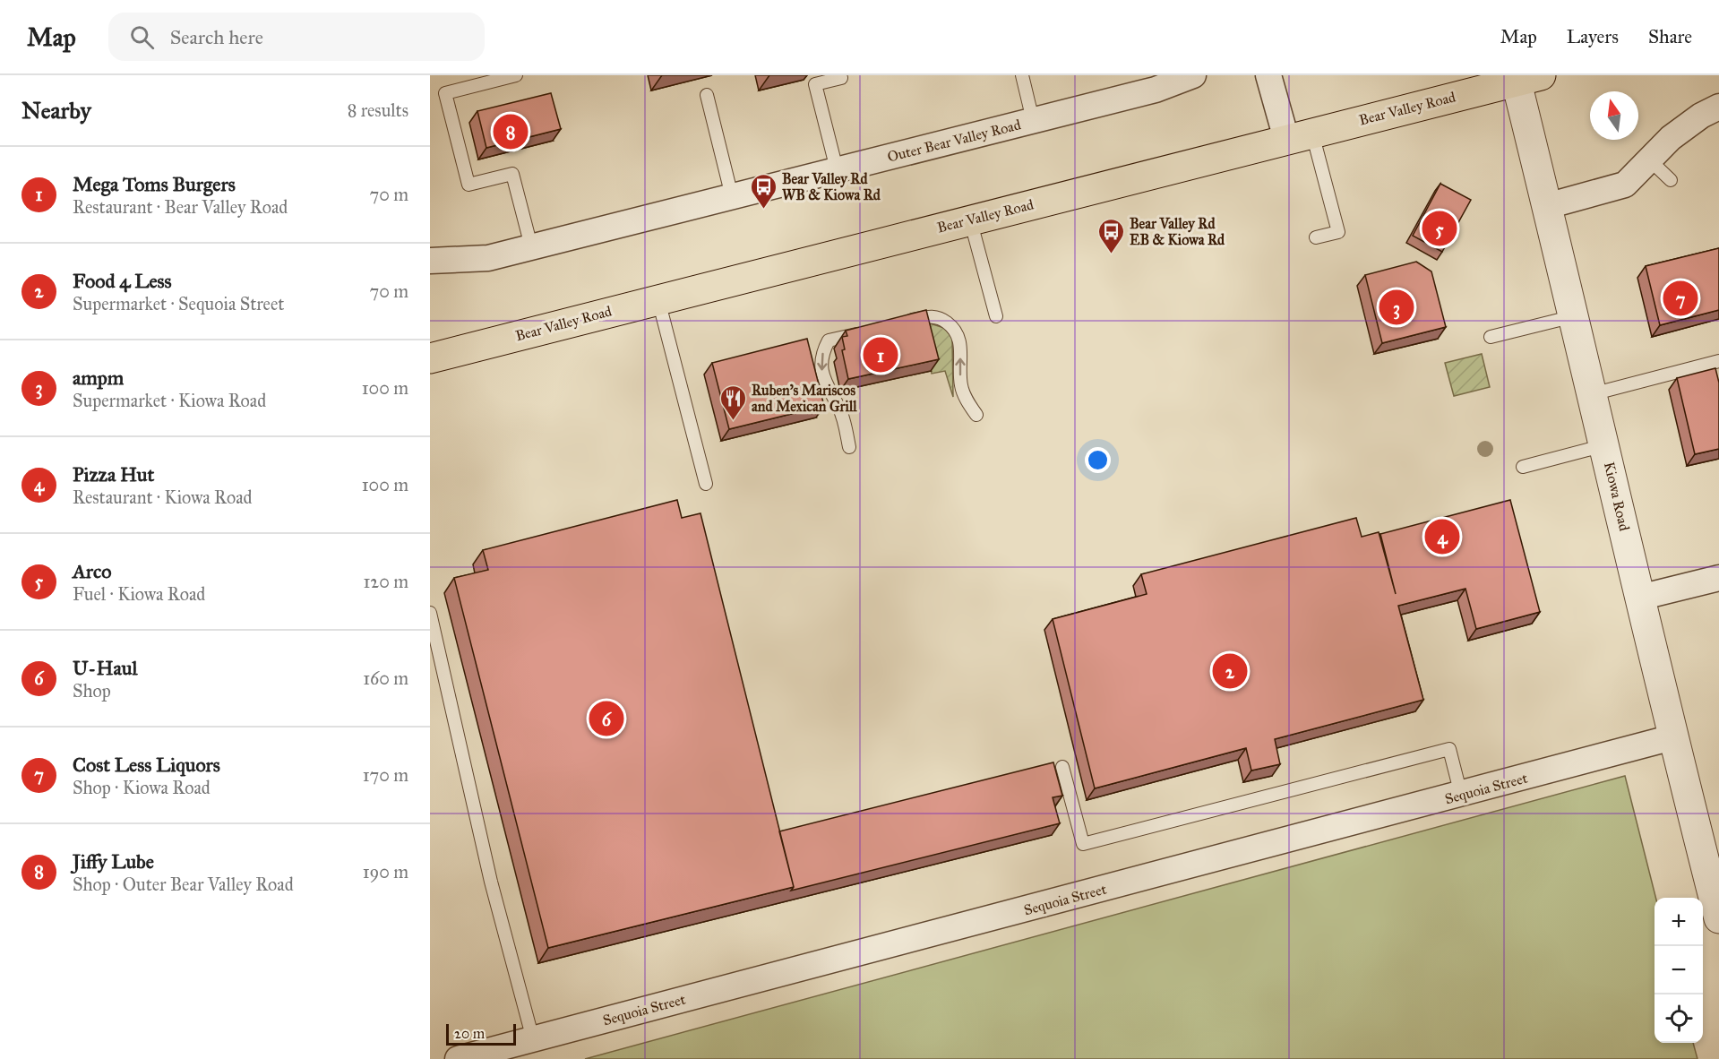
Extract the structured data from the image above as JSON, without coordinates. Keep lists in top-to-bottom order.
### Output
{
  "streets": {
    "main road": ["Bear Valley Road"],
    "street": ["Outer Bear Valley Road", "Kiowa Road", "Sequoia Street"]
  },
  "crossings": [
    ["Bear Valley Road", "Kiowa Road"],
    ["Kiowa Road", "Sequoia Street"]
  ],
  "places": {
    "bus stop": ["Bear Valley Rd WB & Kiowa Rd", "Bear Valley Rd EB & Kiowa Rd"],
    "restaurant": ["Ruben's Mariscos and Mexican Grill"]
  },
  "scale_bar": "20 m",
  "north": "top",
  "page": {
    "header": "Map",
    "search": "Search here",
    "nav": ["Map", "Layers", "Share"],
    "heading": ["Nearby", "8 results"],
    "pins": [
      "8",
      "5",
      "7",
      "3",
      "1",
      "4",
      "2",
      "6"
    ],
    "list": [
      {
        "mark": "1",
        "name": "Mega Toms Burgers",
        "note": "Restaurant · Bear Valley Road",
        "value": "70 m"
      },
      {
        "mark": "2",
        "name": "Food 4 Less",
        "note": "Supermarket · Sequoia Street",
        "value": "70 m"
      },
      {
        "mark": "3",
        "name": "ampm",
        "note": "Supermarket · Kiowa Road",
        "value": "100 m"
      },
      {
        "mark": "4",
        "name": "Pizza Hut",
        "note": "Restaurant · Kiowa Road",
        "value": "100 m"
      },
      {
        "mark": "5",
        "name": "Arco",
        "note": "Fuel · Kiowa Road",
        "value": "120 m"
      },
      {
        "mark": "6",
        "name": "U-Haul",
        "note": "Shop",
        "value": "160 m"
      },
      {
        "mark": "7",
        "name": "Cost Less Liquors",
        "note": "Shop · Kiowa Road",
        "value": "170 m"
      },
      {
        "mark": "8",
        "name": "Jiffy Lube",
        "note": "Shop · Outer Bear Valley Road",
        "value": "190 m"
      }
    ],
    "map_buttons": ["+", "−"],
    "scale": "20 m"
  }
}
